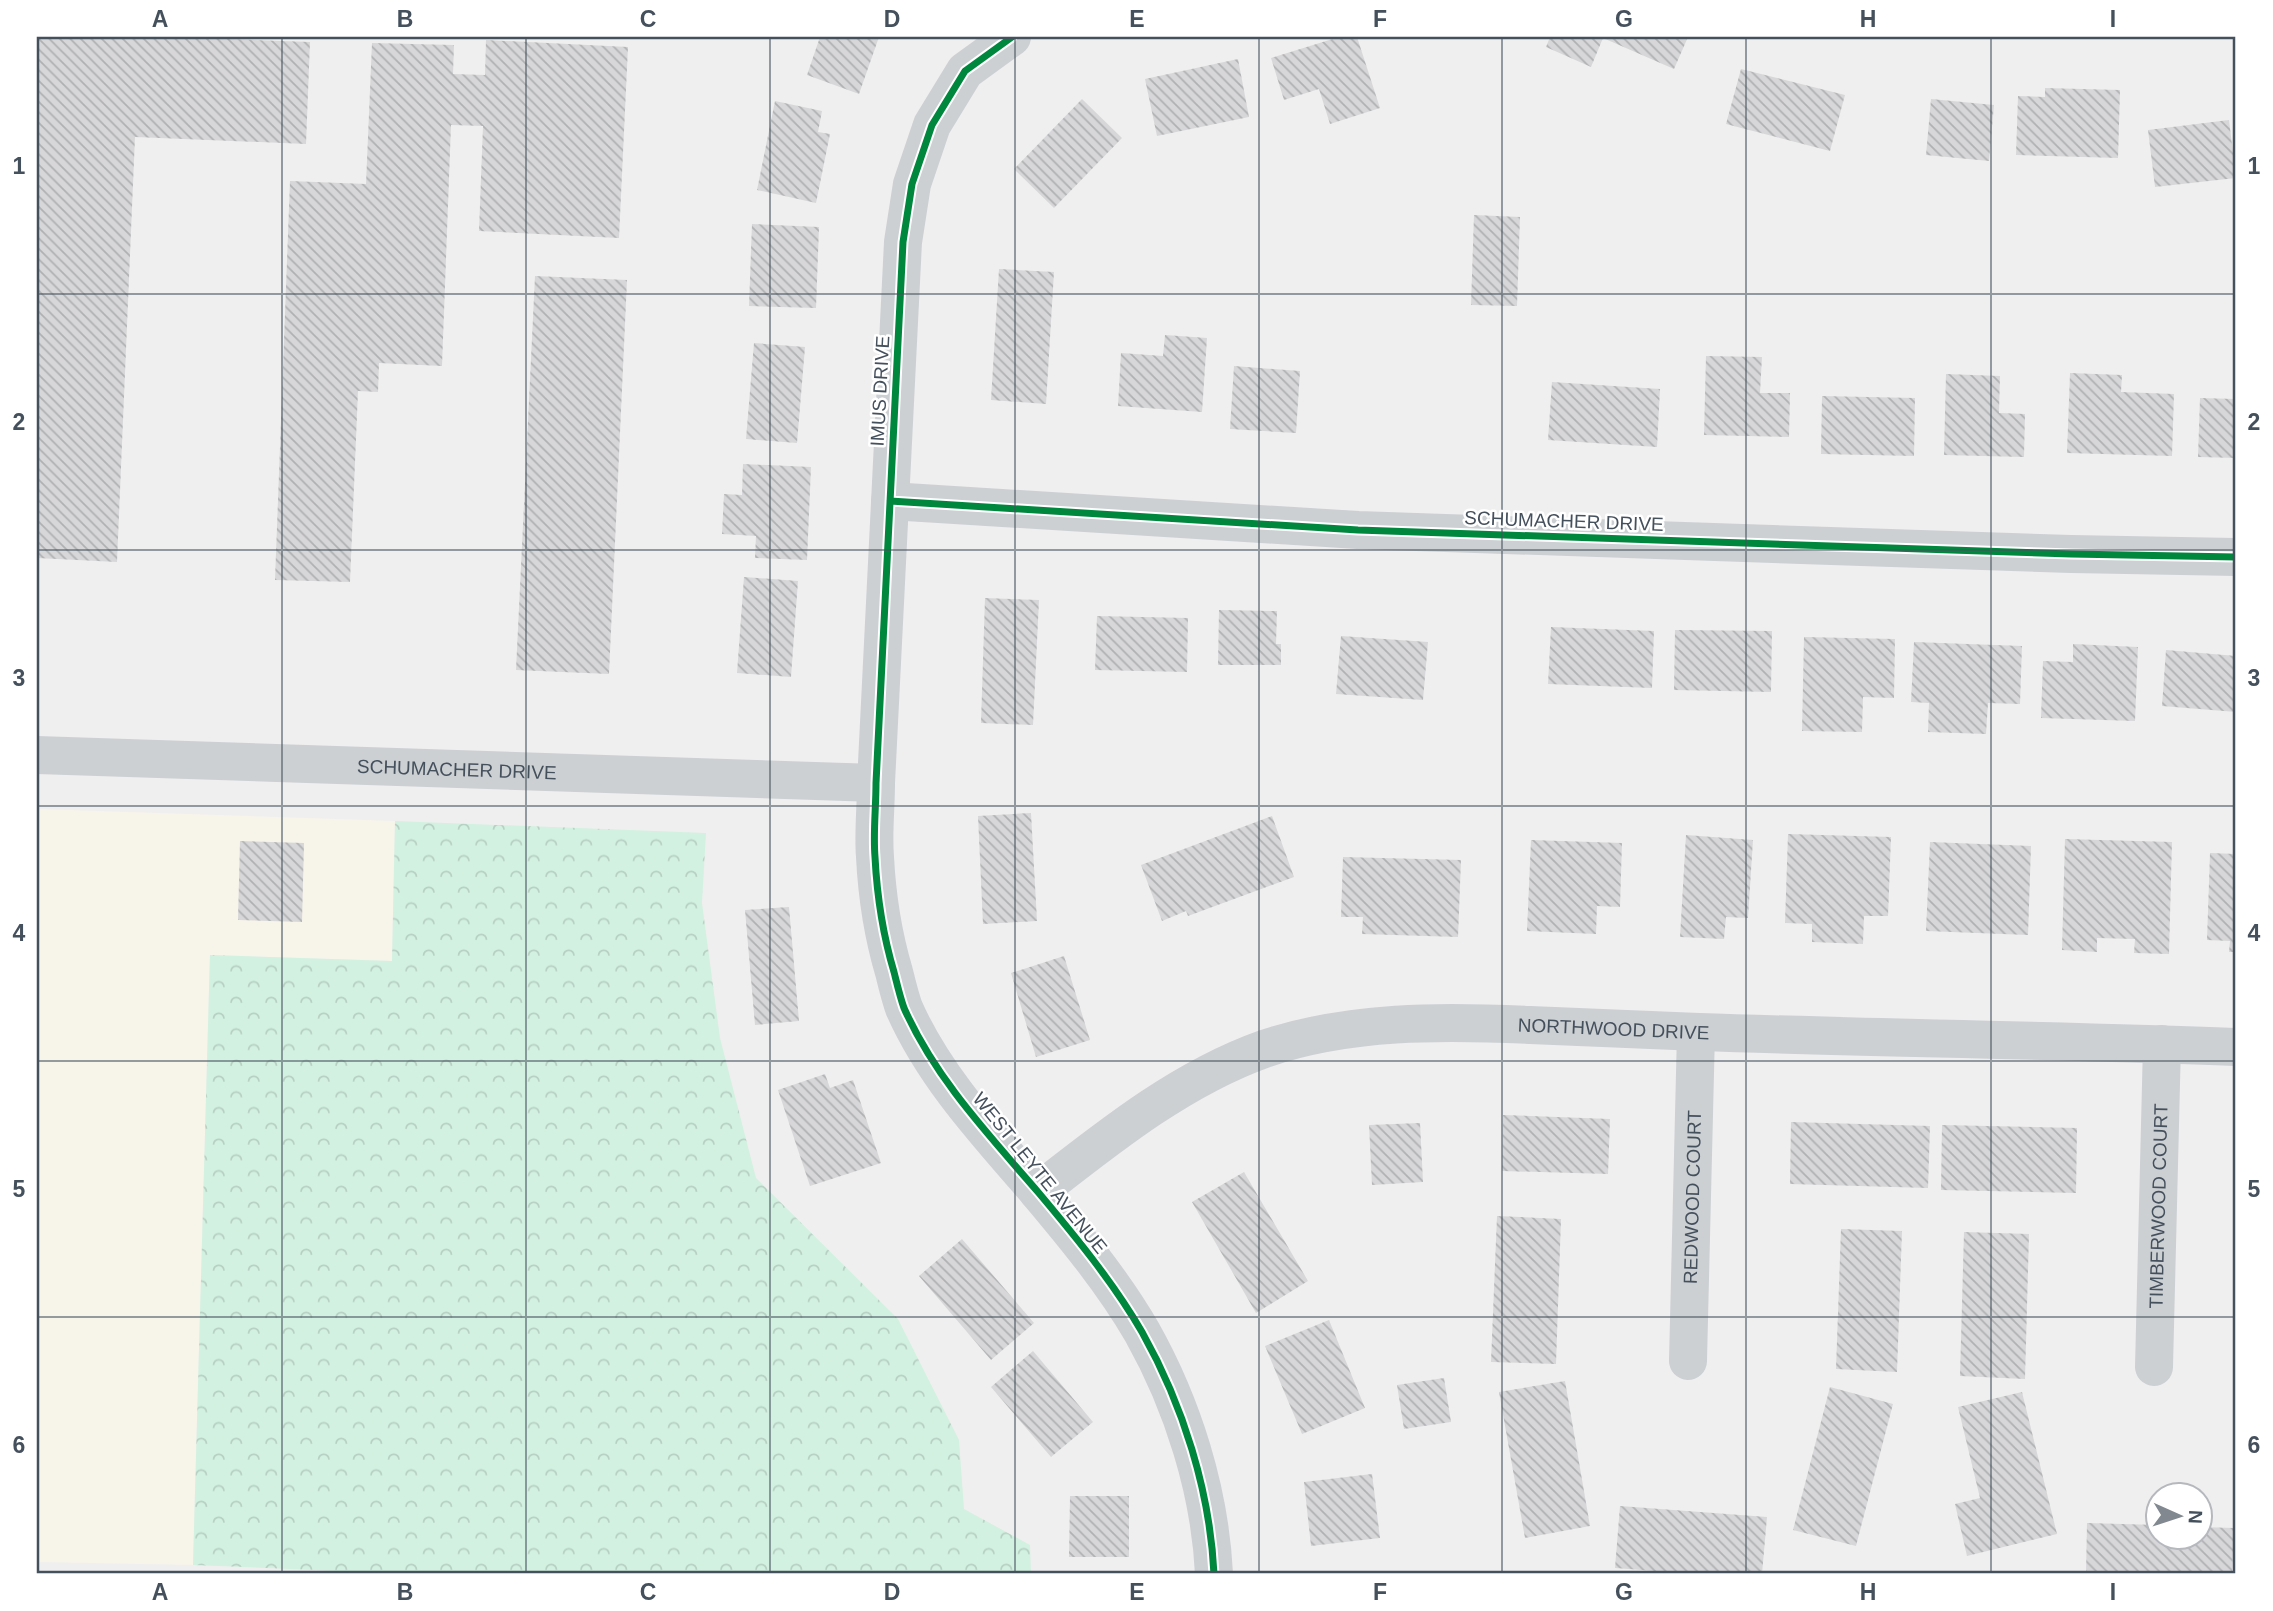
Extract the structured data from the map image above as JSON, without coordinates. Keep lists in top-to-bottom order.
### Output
{
  "streets": {
    "street": [
      "IMUS DRIVE",
      "SCHUMACHER DRIVE",
      "NORTHWOOD DRIVE",
      "WEST LEYTE AVENUE",
      "REDWOOD COURT",
      "TIMBERWOOD COURT"
    ]
  },
  "crossings": [
    ["IMUS DRIVE", "SCHUMACHER DRIVE"],
    ["IMUS DRIVE", "WEST LEYTE AVENUE"],
    ["SCHUMACHER DRIVE", "WEST LEYTE AVENUE"],
    ["NORTHWOOD DRIVE", "WEST LEYTE AVENUE"],
    ["NORTHWOOD DRIVE", "REDWOOD COURT"],
    ["NORTHWOOD DRIVE", "TIMBERWOOD COURT"]
  ],
  "north": "right",
  "grid": {
    "columns": [
      "A",
      "B",
      "C",
      "D",
      "E",
      "F",
      "G",
      "H",
      "I"
    ],
    "rows": [
      "1",
      "2",
      "3",
      "4",
      "5",
      "6"
    ]
  }
}
